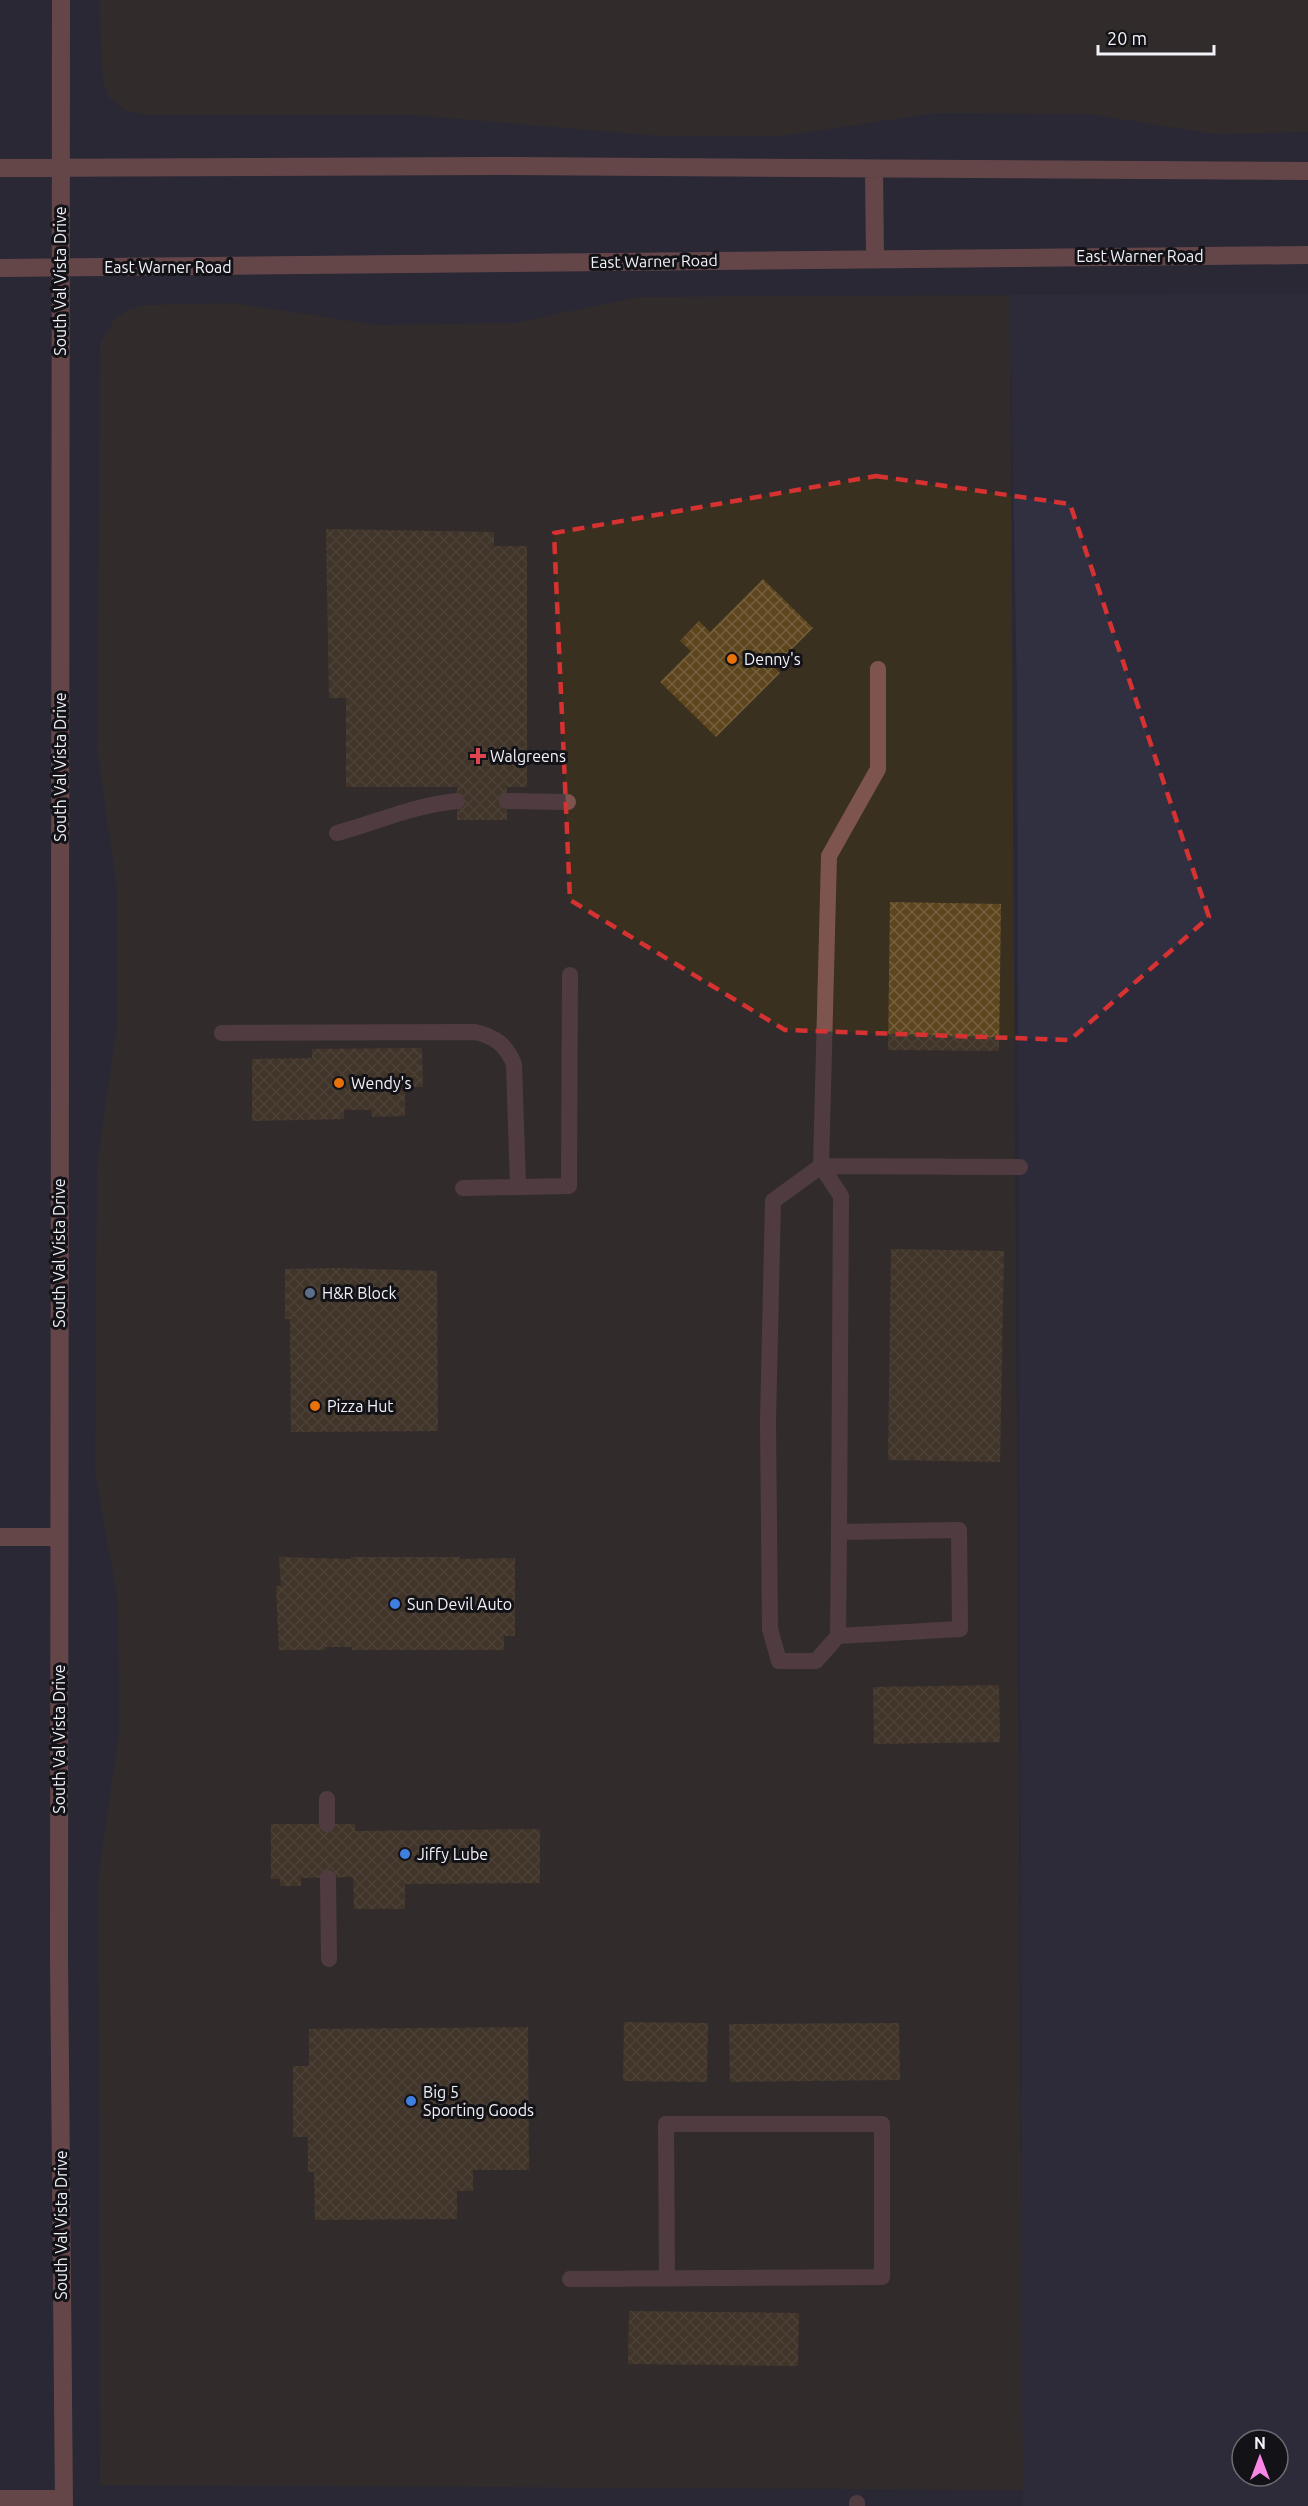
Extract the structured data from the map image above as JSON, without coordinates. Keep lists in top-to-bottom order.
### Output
{
  "streets": {
    "main road": ["East Warner Road", "South Val Vista Drive"]
  },
  "crossings": [
    ["East Warner Road", "South Val Vista Drive"]
  ],
  "places": {
    "other": [
      "Denny's",
      "Wendy's",
      "H&R Block",
      "Pizza Hut",
      "Sun Devil Auto",
      "Jiffy Lube",
      "Big 5 Sporting Goods"
    ],
    "health": ["Walgreens"]
  },
  "scale_bar": "20 m",
  "north": "top"
}
